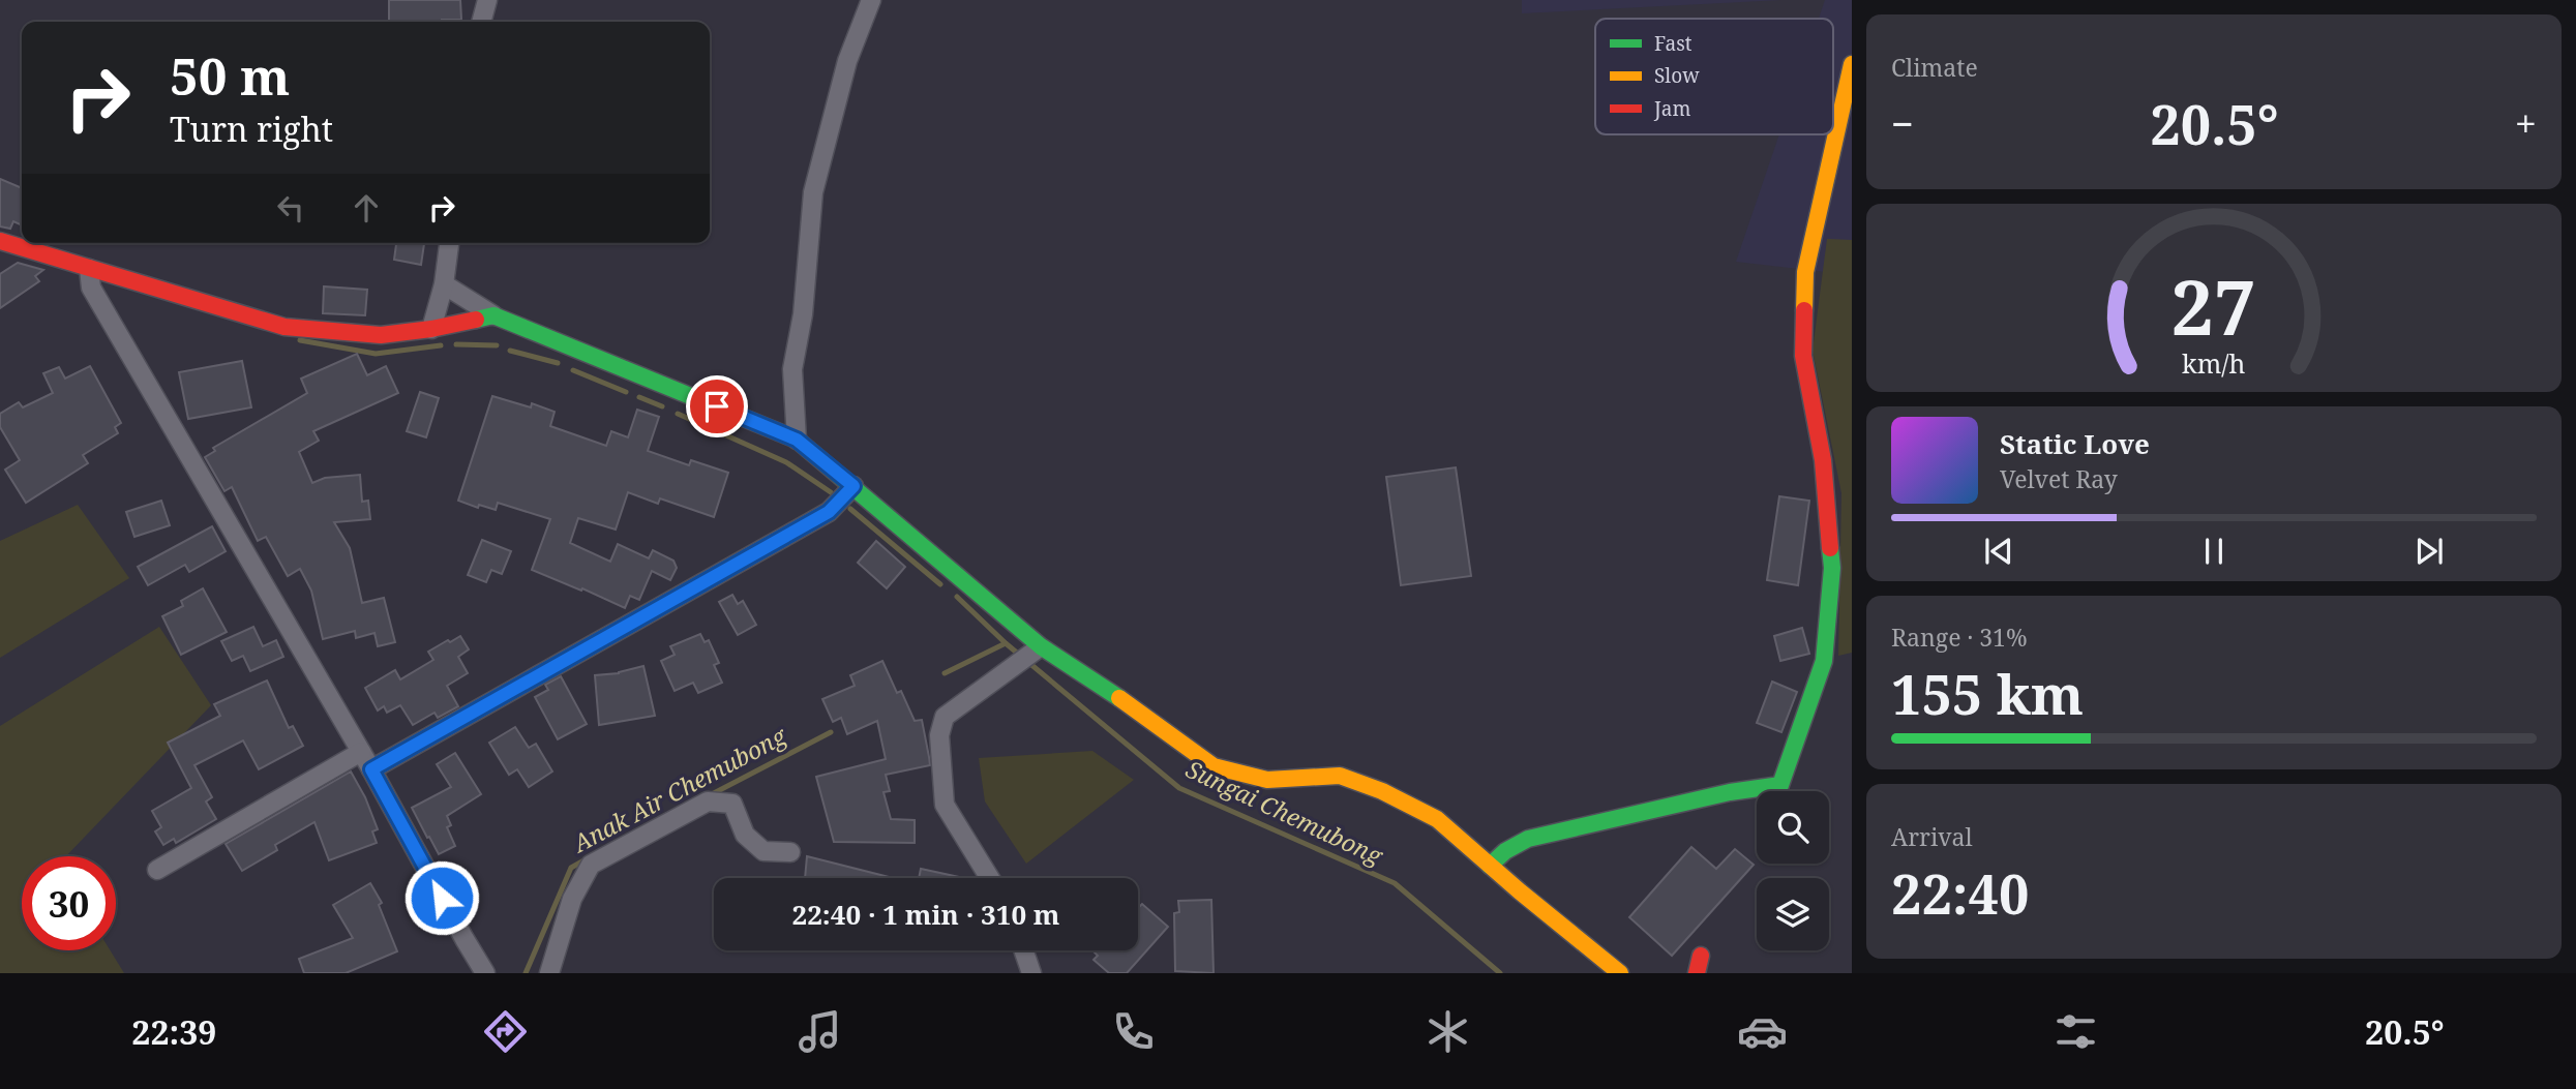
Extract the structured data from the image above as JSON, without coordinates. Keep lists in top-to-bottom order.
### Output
{
  "water": ["Anak Air Chemubong", "Sungai Chemubong"],
  "legend": ["Fast", "Slow", "Jam"],
  "page": {
    "tile": [
      "Climate",
      ["Range · 31%", "155 km"],
      ["Arrival", "22:40"]
    ],
    "turn": ["50 m", "Turn right"],
    "heat": ["−", "20.5°", "+"],
    "song": ["Static Love", "Velvet Ray"],
    "limit": "30",
    "trip": "22:40 · 1 min · 310 m",
    "tabs": ["22:39", "20.5°"],
    "gauge": ["27", "km/h"]
  }
}
